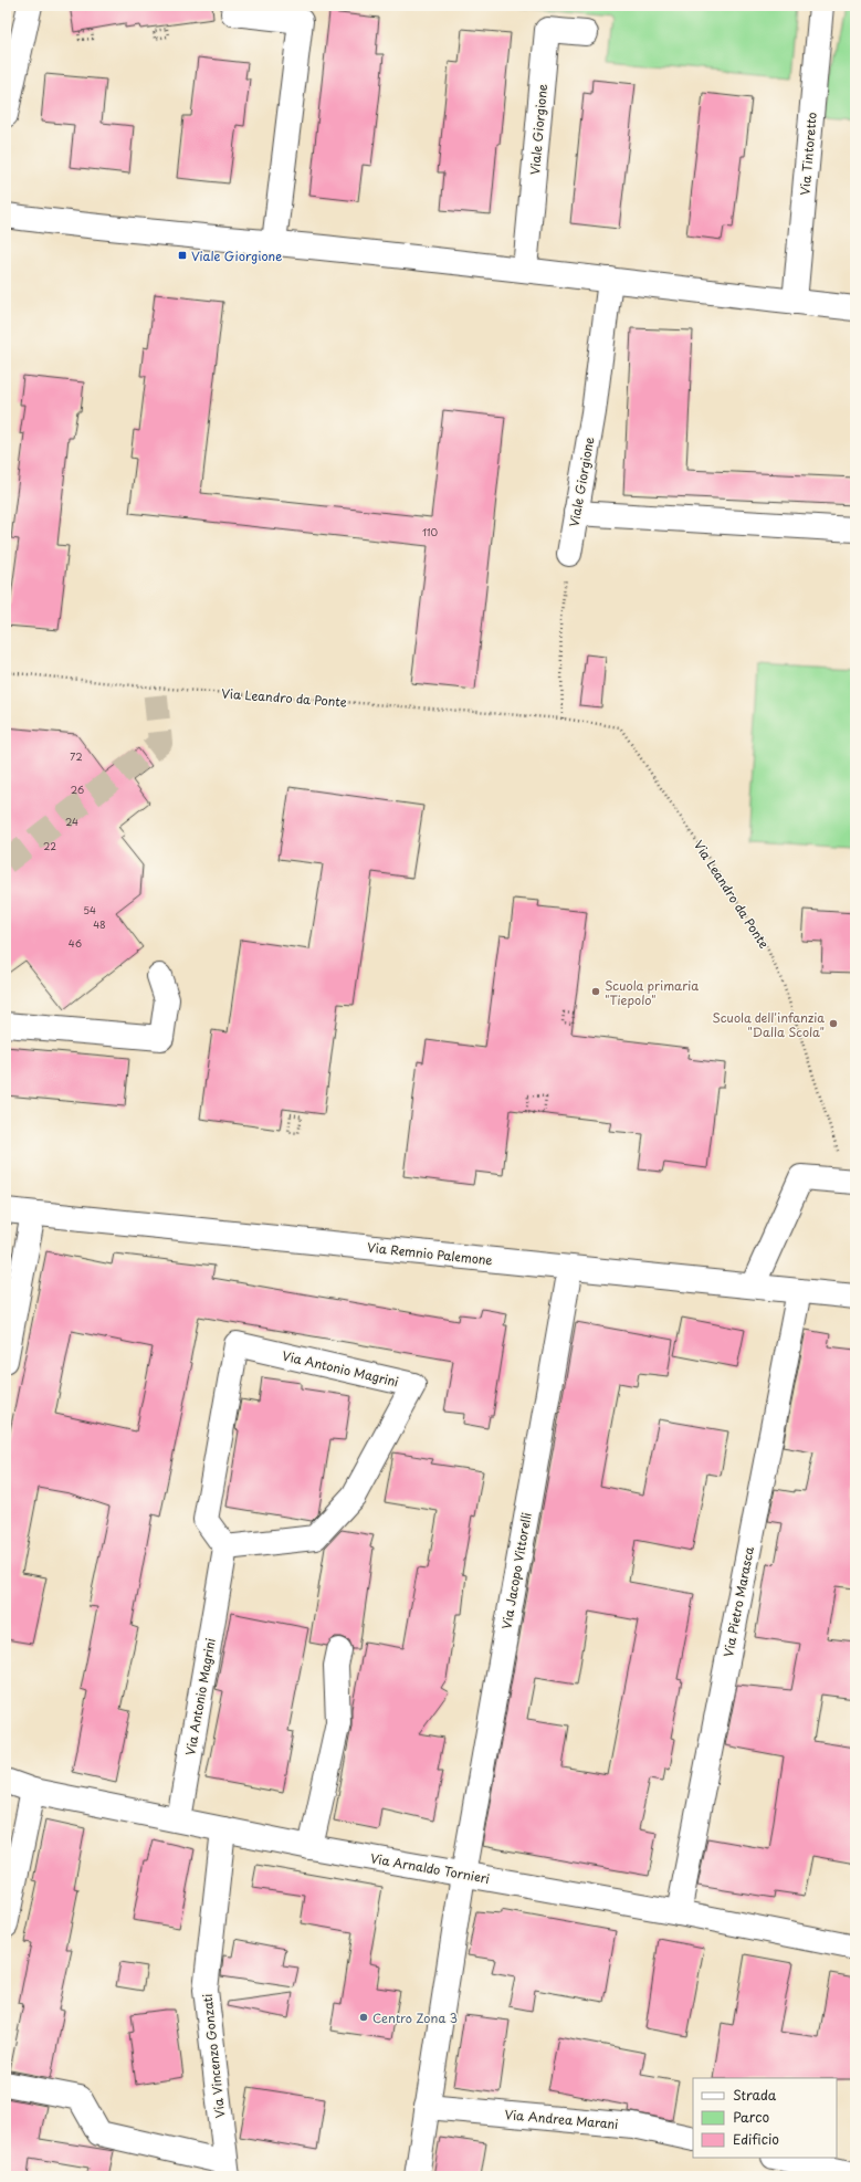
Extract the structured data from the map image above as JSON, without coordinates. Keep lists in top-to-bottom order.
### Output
{
  "streets": {
    "street": [
      "Viale Giorgione",
      "Via Tintoretto",
      "Via Remnio Palemone",
      "Via Antonio Magrini",
      "Via Jacopo Vittorelli",
      "Via Pietro Marasca",
      "Via Arnaldo Tornieri",
      "Via Vincenzo Gonzati",
      "Via Andrea Marani"
    ],
    "path": ["Via Leandro da Ponte"]
  },
  "crossings": [
    ["Via Remnio Palemone", "Via Jacopo Vittorelli"],
    ["Via Remnio Palemone", "Via Pietro Marasca"],
    ["Via Antonio Magrini", "Via Arnaldo Tornieri"],
    ["Via Jacopo Vittorelli", "Via Arnaldo Tornieri"],
    ["Via Jacopo Vittorelli", "Via Andrea Marani"],
    ["Via Pietro Marasca", "Via Arnaldo Tornieri"],
    ["Via Arnaldo Tornieri", "Via Vincenzo Gonzati"]
  ],
  "places": {
    "transit": ["Viale Giorgione"],
    "other": ["Scuola primaria \"Tiepolo\"", "Scuola dell'infanzia \"Dalla Scola\"", "Centro Zona 3"]
  },
  "house_numbers": [
    "110",
    "72",
    "26",
    "24",
    "22",
    "54",
    "48",
    "46"
  ],
  "legend": ["Strada", "Parco", "Edificio"]
}
